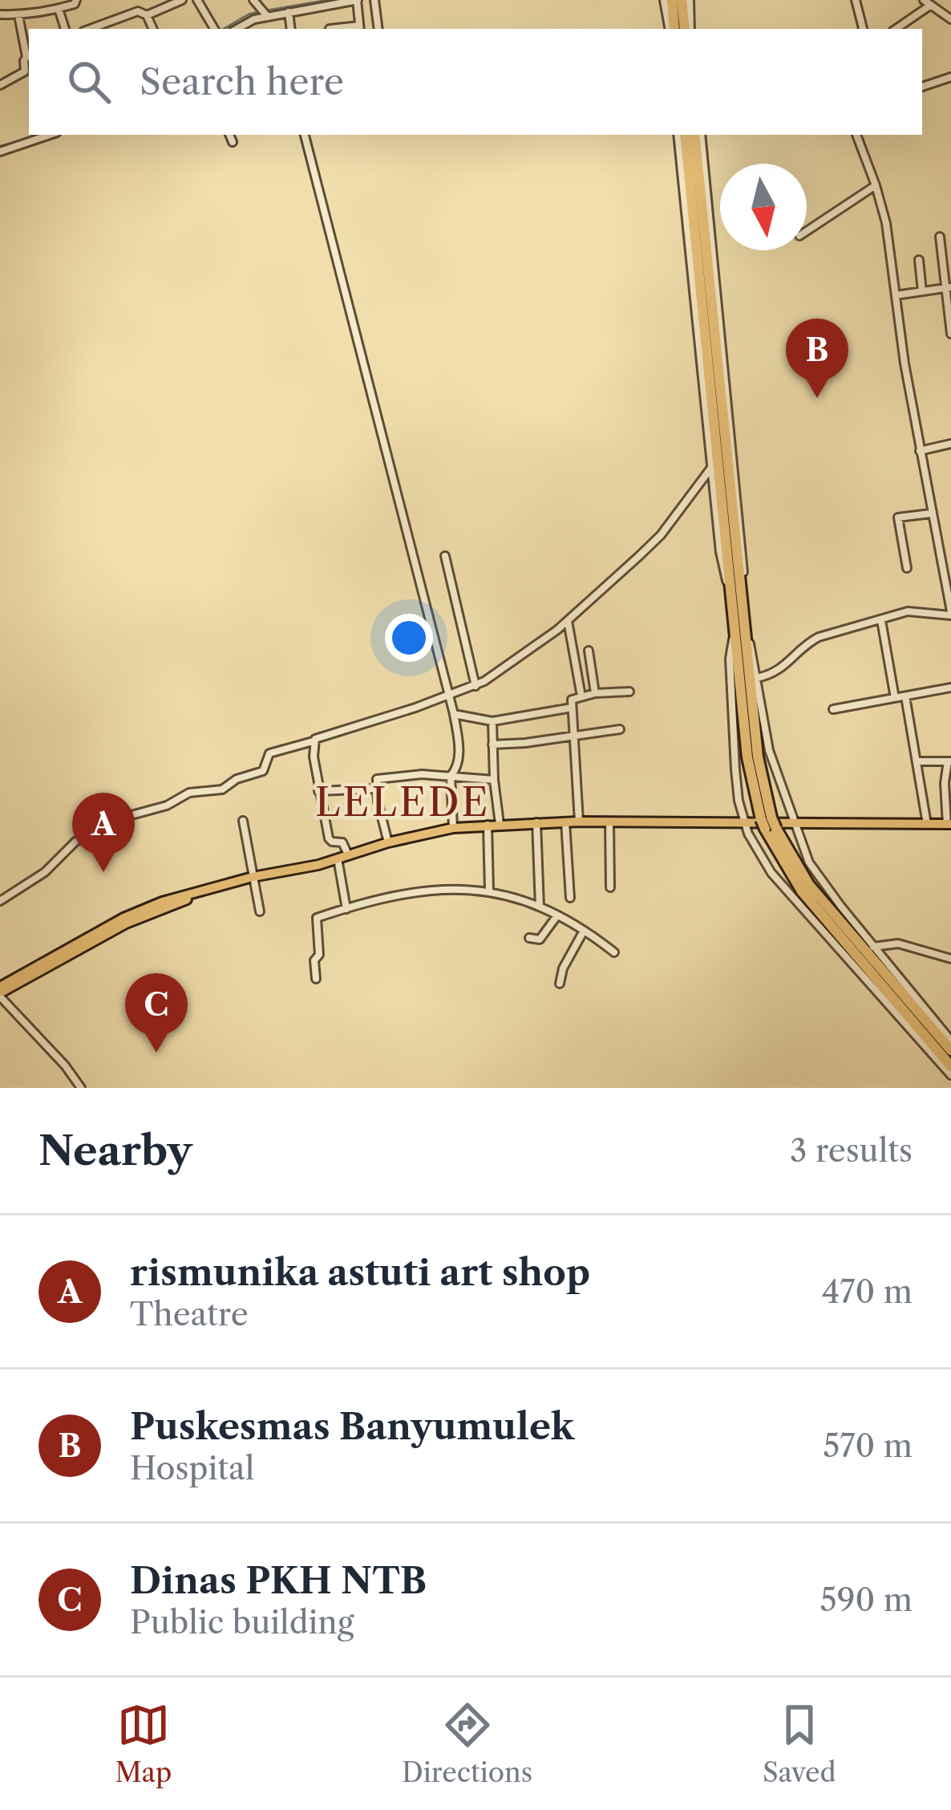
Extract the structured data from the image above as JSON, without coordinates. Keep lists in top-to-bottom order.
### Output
{
  "districts": ["LELEDE"],
  "north": "bottom",
  "page": {
    "search": "Search here",
    "pins": ["B", "A", "C"],
    "heading": ["Nearby", "3 results"],
    "list": [
      {
        "mark": "A",
        "name": "rismunika astuti art shop",
        "note": "Theatre",
        "value": "470 m"
      },
      {
        "mark": "B",
        "name": "Puskesmas Banyumulek",
        "note": "Hospital",
        "value": "570 m"
      },
      {
        "mark": "C",
        "name": "Dinas PKH NTB",
        "note": "Public building",
        "value": "590 m"
      }
    ],
    "nav": ["Map", "Directions", "Saved"]
  }
}
